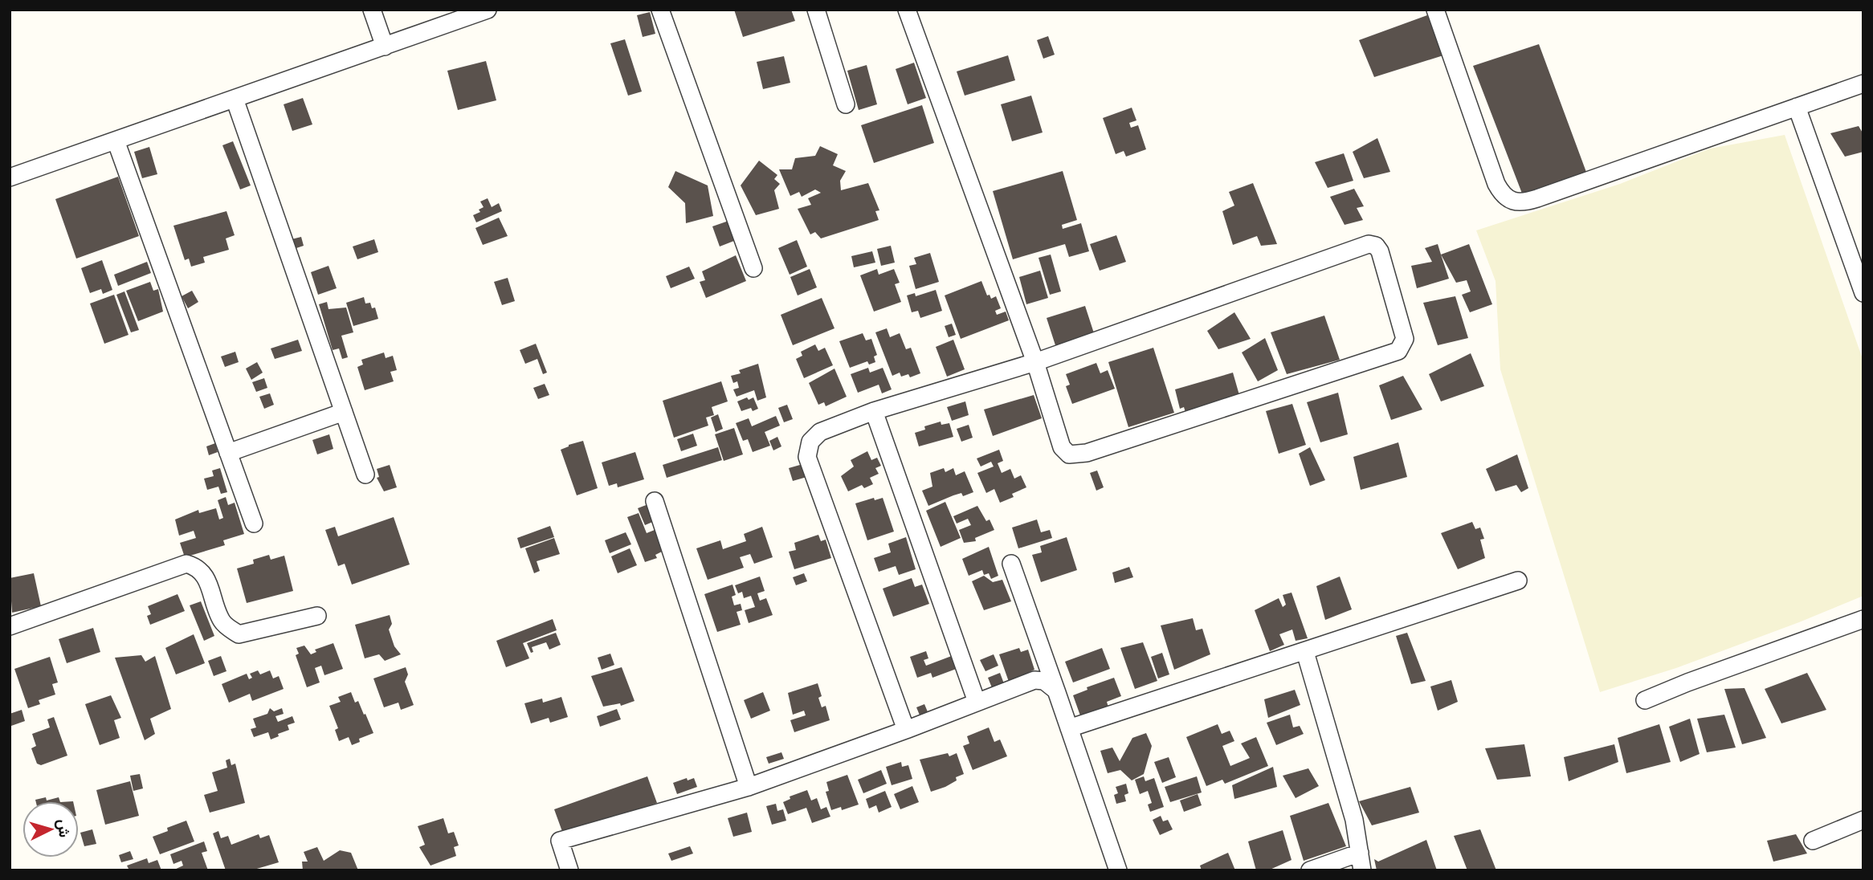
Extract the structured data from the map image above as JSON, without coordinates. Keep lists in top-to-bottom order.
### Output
{
  "north": "right"
}
